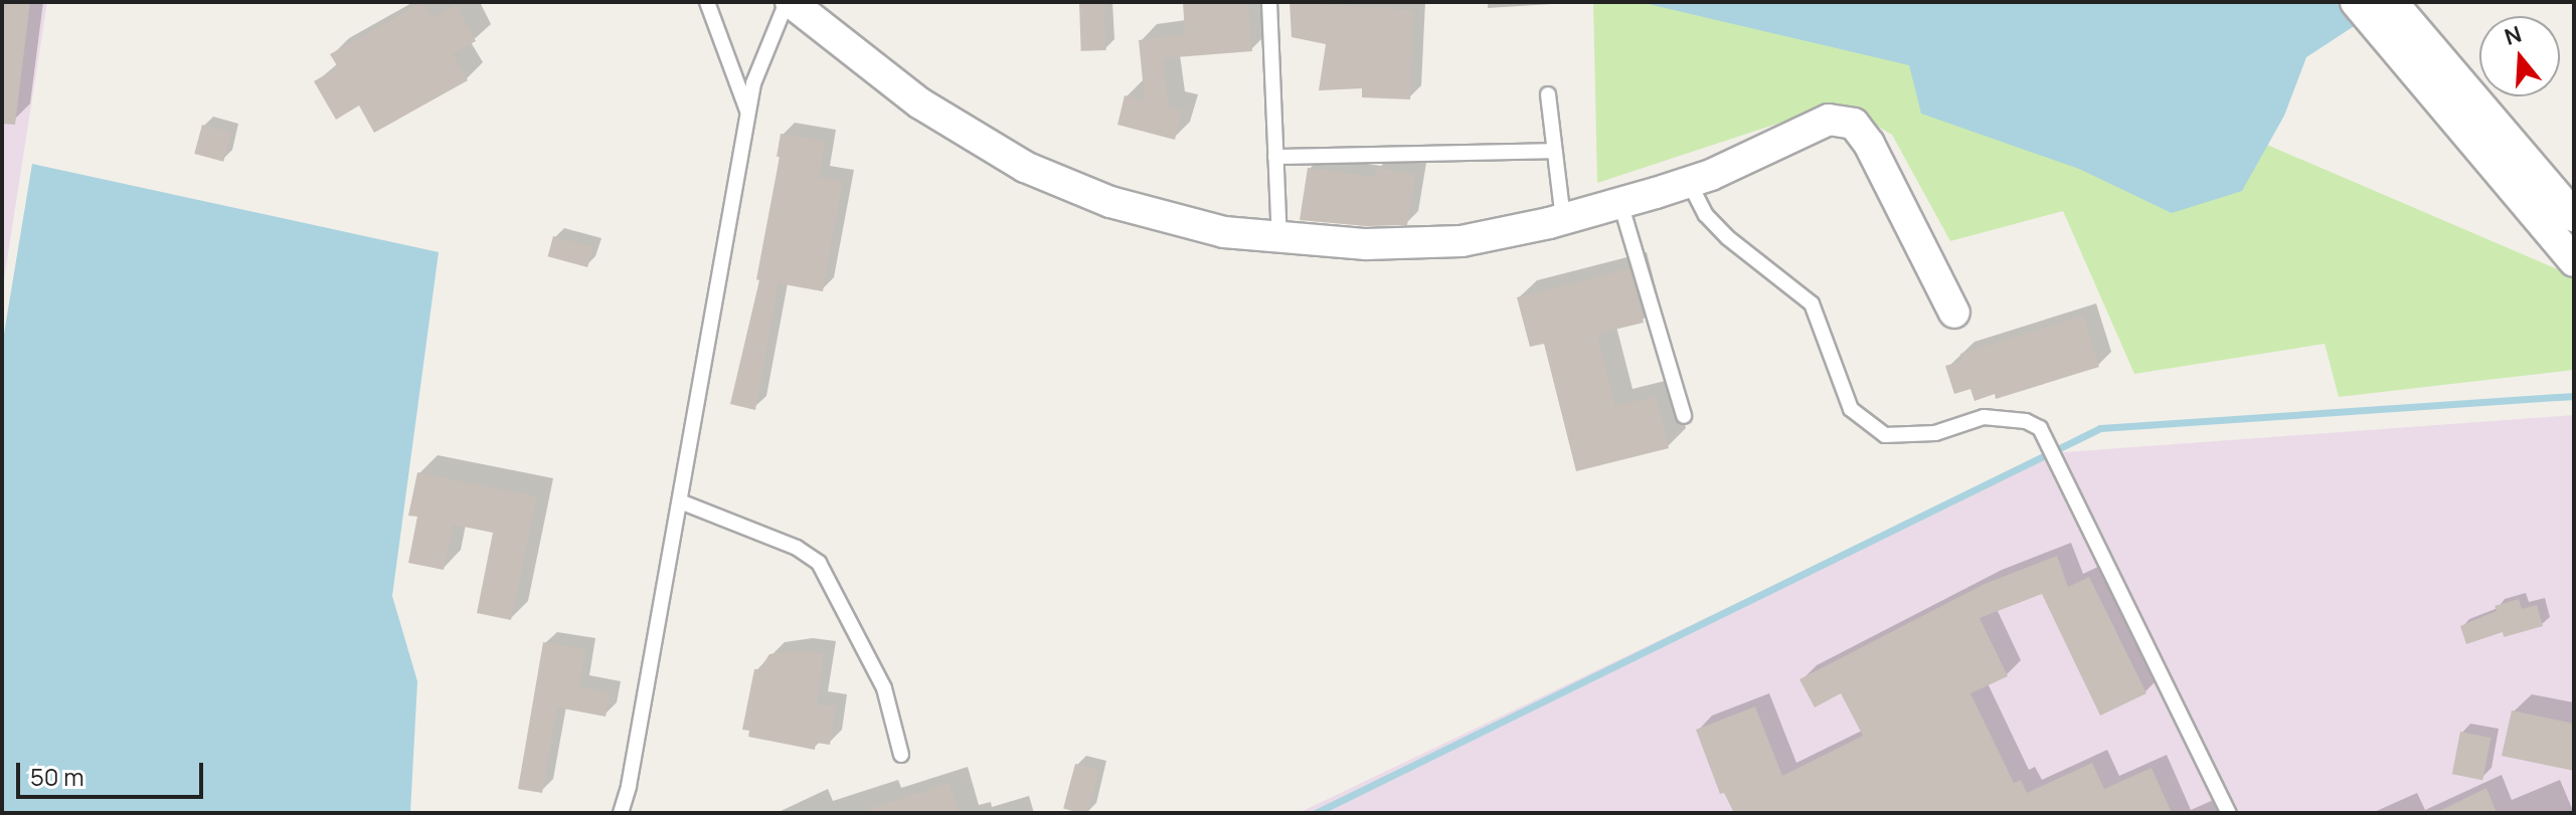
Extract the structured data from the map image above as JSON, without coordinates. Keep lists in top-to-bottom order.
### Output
{
  "scale_bar": "50 m",
  "north": "top"
}
